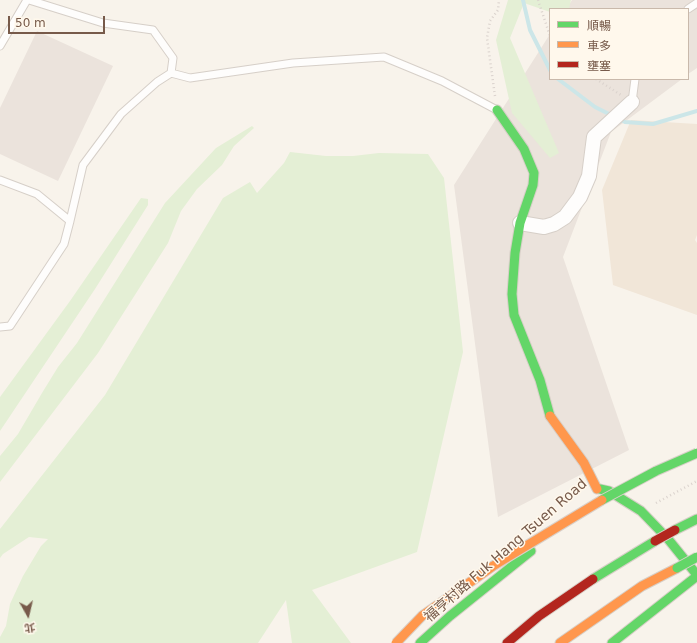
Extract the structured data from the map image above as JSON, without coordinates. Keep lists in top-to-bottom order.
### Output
{
  "streets": {
    "main road": ["福亨村路 Fuk Hang Tsuen Road"]
  },
  "legend": ["順暢", "車多", "壅塞"],
  "scale_bar": "50 m",
  "north": "bottom"
}
